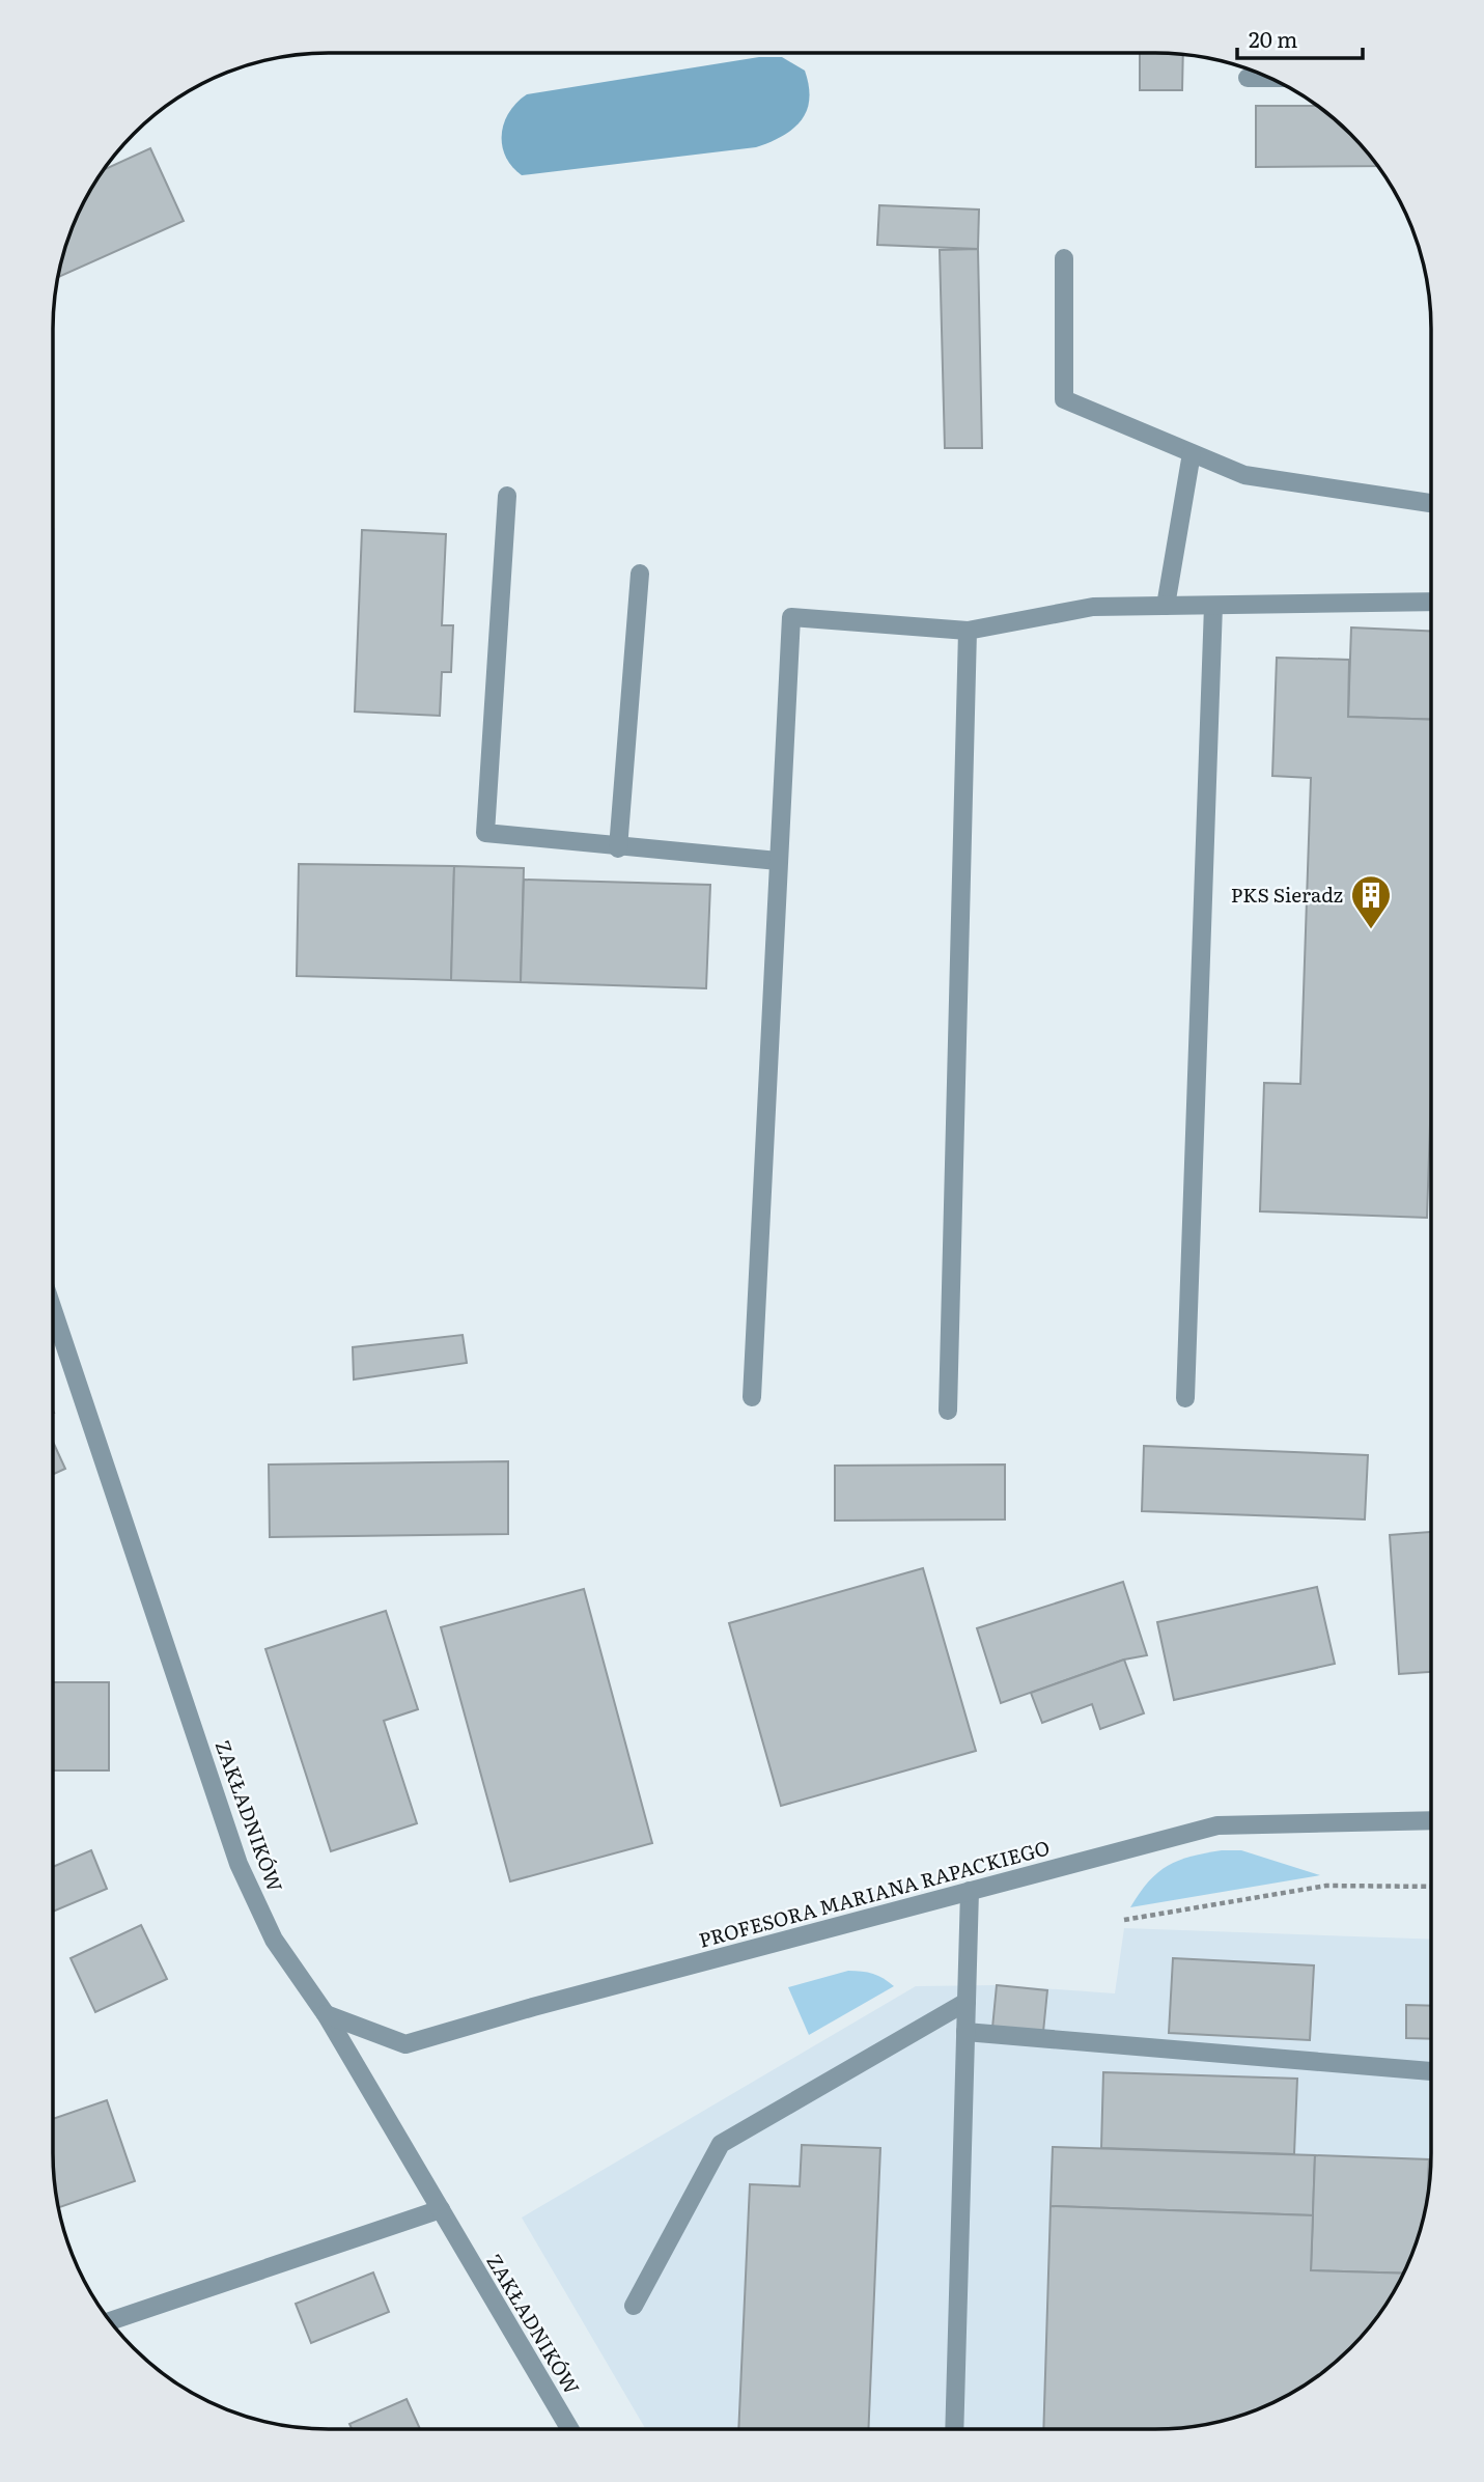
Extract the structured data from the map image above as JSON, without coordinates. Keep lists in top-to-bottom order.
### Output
{
  "streets": {
    "street": ["ZAKŁADNIKÓW", "PROFESORA MARIANA RAPACKIEGO"]
  },
  "crossings": [
    ["ZAKŁADNIKÓW", "PROFESORA MARIANA RAPACKIEGO"]
  ],
  "places": {
    "building": ["PKS Sieradz"]
  },
  "scale_bar": "20 m"
}
